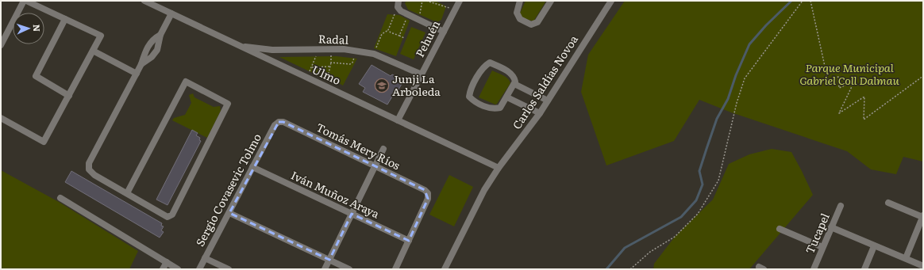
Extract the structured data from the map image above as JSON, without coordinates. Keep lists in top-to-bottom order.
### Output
{
  "streets": {
    "street": [
      "Pehuén",
      "Radal",
      "Ulmo",
      "Carlos Saldías Novoa",
      "Tomás Mery Ríos",
      "Sergio Covasevic Tolmo",
      "Iván Muñoz Araya",
      "Tucapel"
    ]
  },
  "crossings": [
    ["Pehuén", "Radal"],
    ["Pehuén", "Ulmo"],
    ["Radal", "Ulmo"],
    ["Ulmo", "Carlos Saldías Novoa"],
    ["Tomás Mery Ríos", "Sergio Covasevic Tolmo"],
    ["Tomás Mery Ríos", "Iván Muñoz Araya"],
    ["Sergio Covasevic Tolmo", "Iván Muñoz Araya"]
  ],
  "parks": ["Parque Municipal Gabriel Coll Dalmau"],
  "places": {
    "school or university": ["Junji La Arboleda"]
  },
  "north": "right"
}
